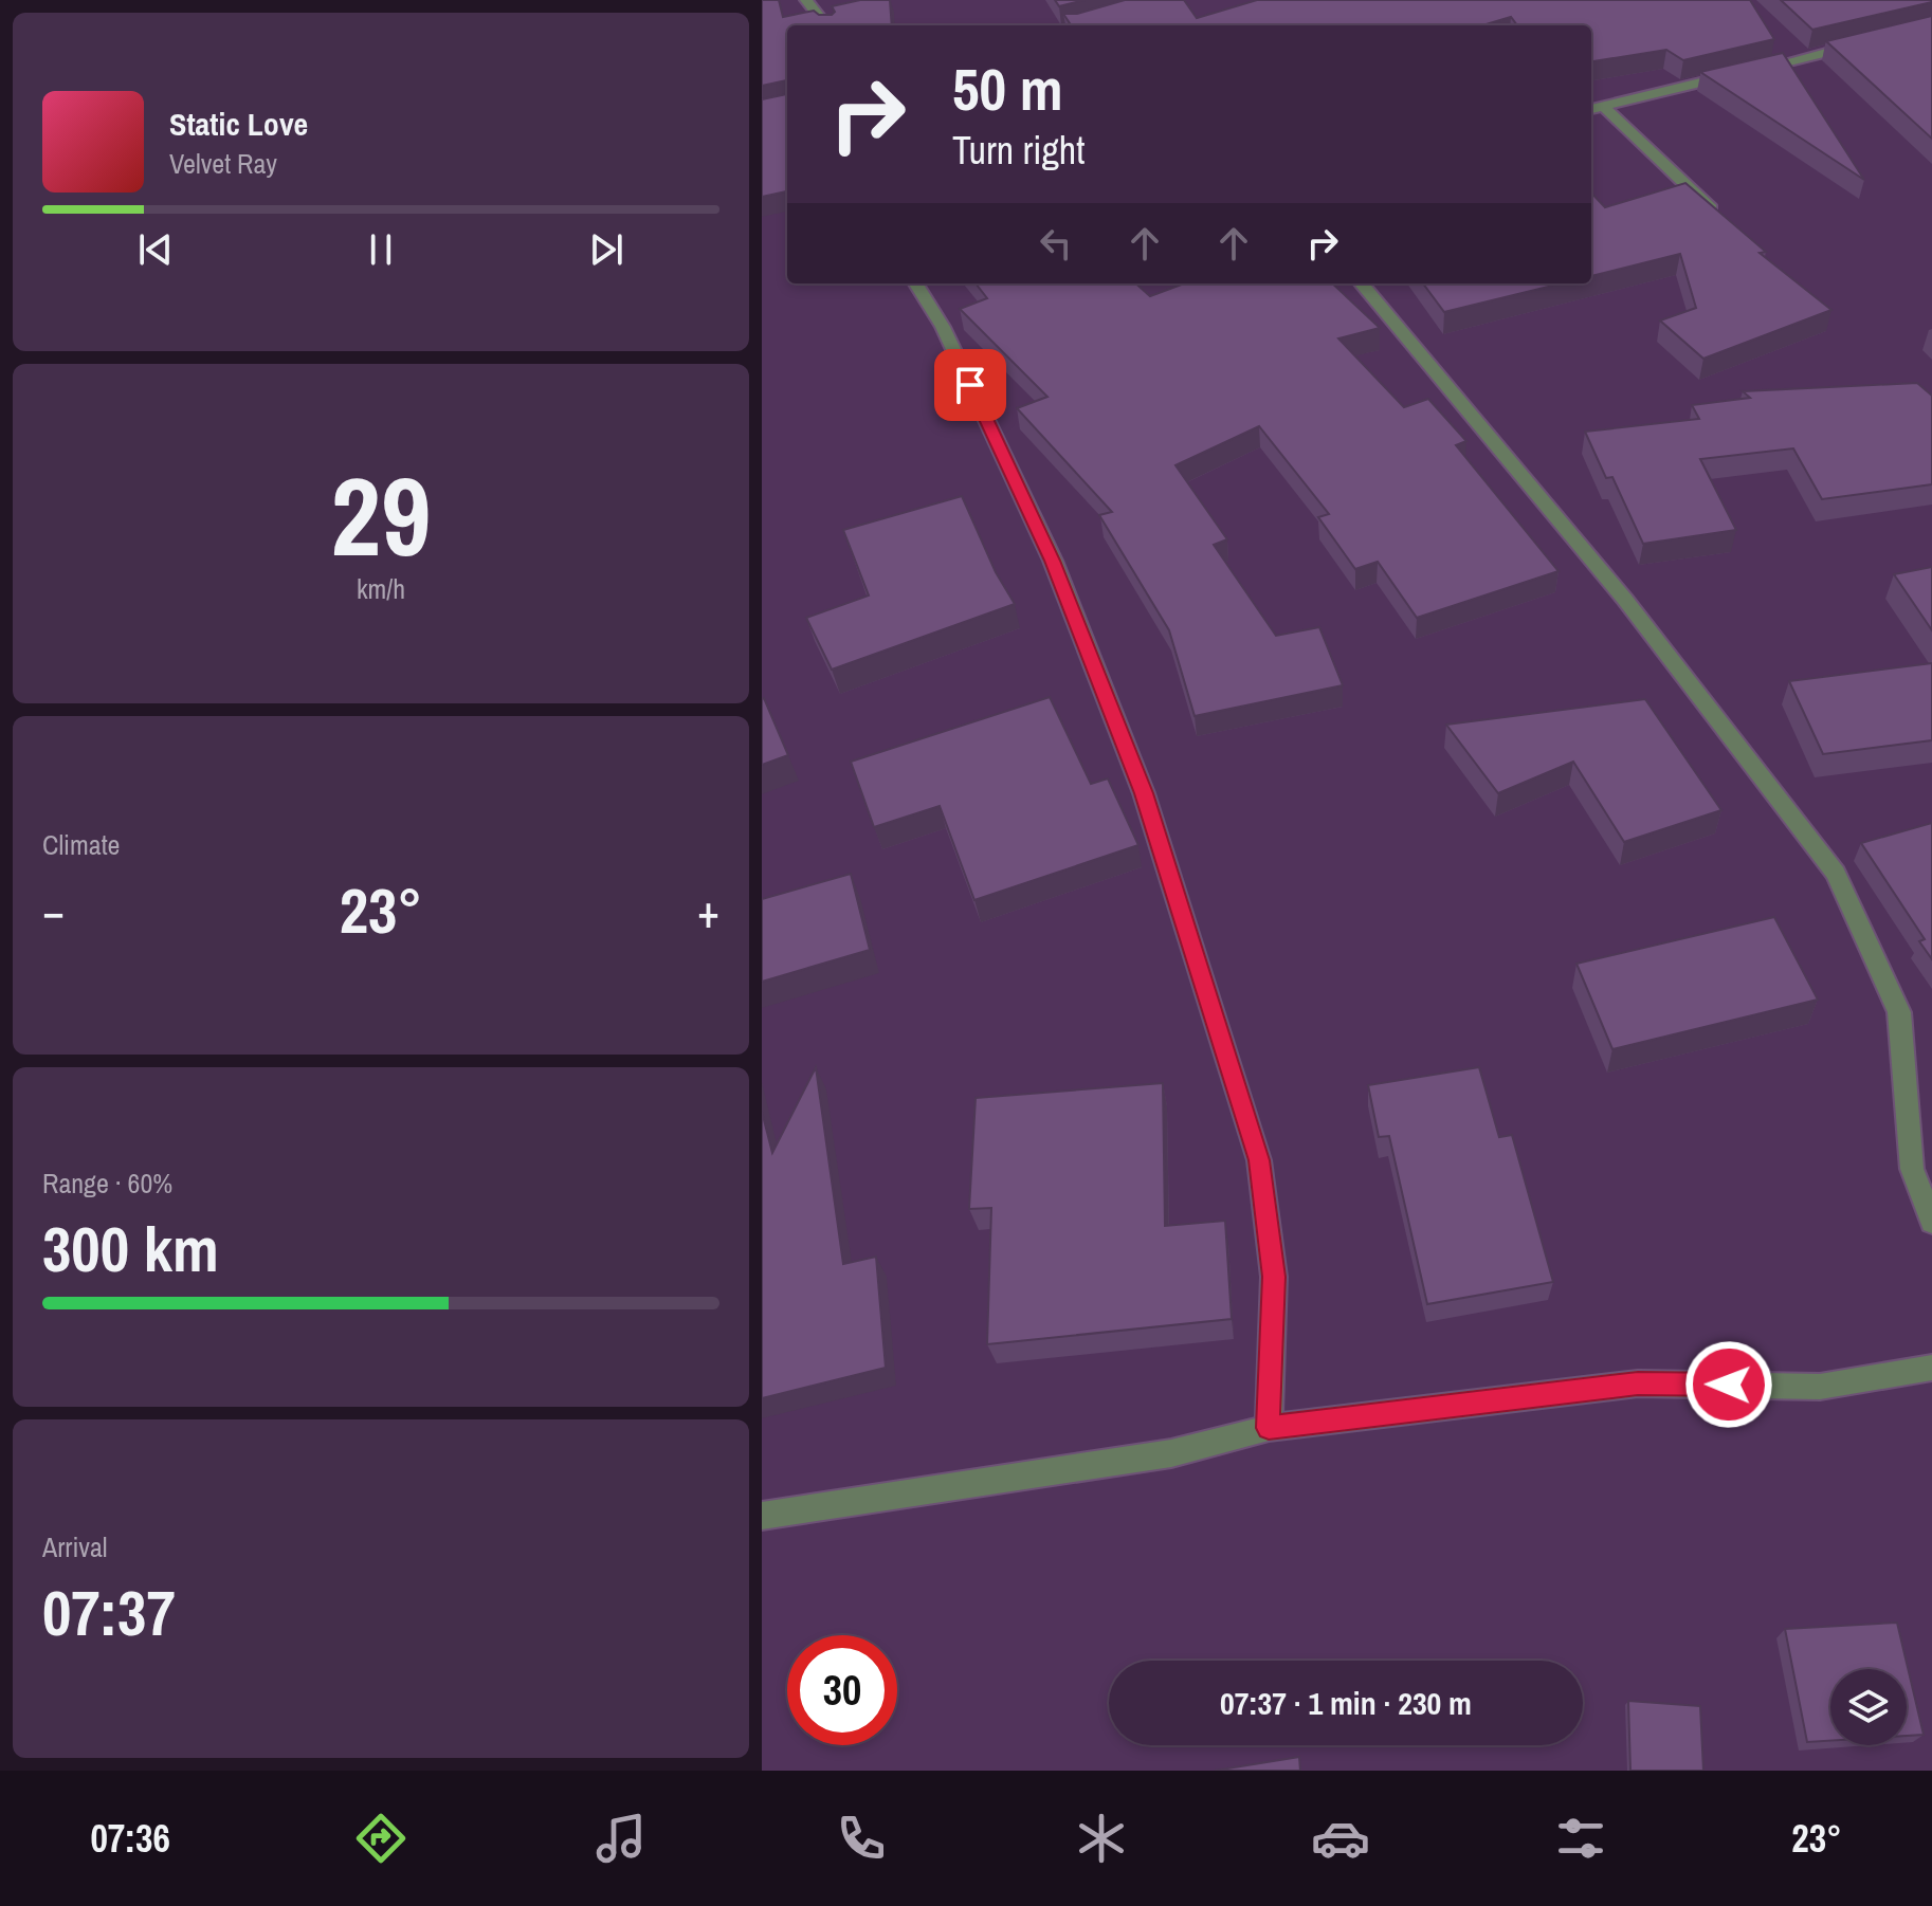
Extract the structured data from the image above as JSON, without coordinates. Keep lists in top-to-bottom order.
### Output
{
  "page": {
    "turn": ["50 m", "Turn right"],
    "song": ["Static Love", "Velvet Ray"],
    "tile": [
      ["29", "km/h"],
      "Climate",
      ["Range · 60%", "300 km"],
      ["Arrival", "07:37"]
    ],
    "heat": ["−", "23°", "+"],
    "limit": "30",
    "trip": "07:37 · 1 min · 230 m",
    "tabs": ["07:36", "23°"]
  }
}
